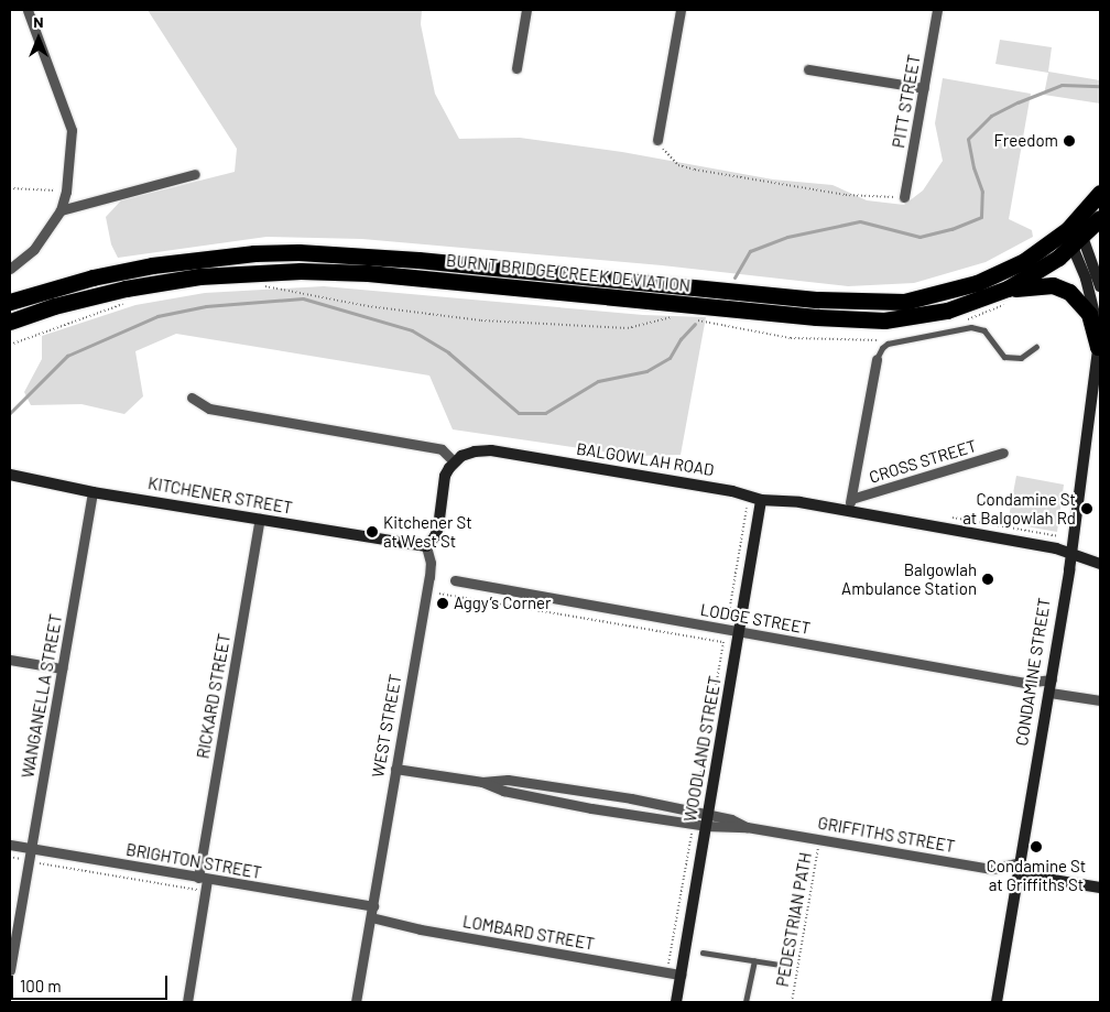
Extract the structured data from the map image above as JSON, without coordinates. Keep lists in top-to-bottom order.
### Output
{
  "streets": {
    "highway": ["BURNT BRIDGE CREEK DEVIATION"],
    "street": [
      "PITT STREET",
      "BALGOWLAH ROAD",
      "CROSS STREET",
      "KITCHENER STREET",
      "LODGE STREET",
      "CONDAMINE STREET",
      "WANGANELLA STREET",
      "RICKARD STREET",
      "WEST STREET",
      "WOODLAND STREET",
      "GRIFFITHS STREET",
      "BRIGHTON STREET",
      "LOMBARD STREET"
    ],
    "path": ["PEDESTRIAN PATH"]
  },
  "crossings": [
    ["BURNT BRIDGE CREEK DEVIATION", "CONDAMINE STREET"],
    ["BALGOWLAH ROAD", "CONDAMINE STREET"],
    ["BALGOWLAH ROAD", "WOODLAND STREET"],
    ["KITCHENER STREET", "WANGANELLA STREET"],
    ["KITCHENER STREET", "RICKARD STREET"],
    ["KITCHENER STREET", "WEST STREET"],
    ["LODGE STREET", "CONDAMINE STREET"],
    ["LODGE STREET", "WOODLAND STREET"],
    ["CONDAMINE STREET", "GRIFFITHS STREET"],
    ["WANGANELLA STREET", "BRIGHTON STREET"],
    ["RICKARD STREET", "BRIGHTON STREET"],
    ["WEST STREET", "GRIFFITHS STREET"],
    ["WEST STREET", "BRIGHTON STREET"],
    ["WEST STREET", "LOMBARD STREET"],
    ["WOODLAND STREET", "GRIFFITHS STREET"],
    ["WOODLAND STREET", "LOMBARD STREET"],
    ["GRIFFITHS STREET", "PEDESTRIAN PATH"]
  ],
  "places": [
    "Freedom",
    "Condamine St at Balgowlah Rd",
    "Kitchener St at West St",
    "Balgowlah Ambulance Station",
    "Aggy’s Corner",
    "Condamine St at Griffiths St"
  ],
  "scale_bar": "100 m",
  "north": "top"
}
